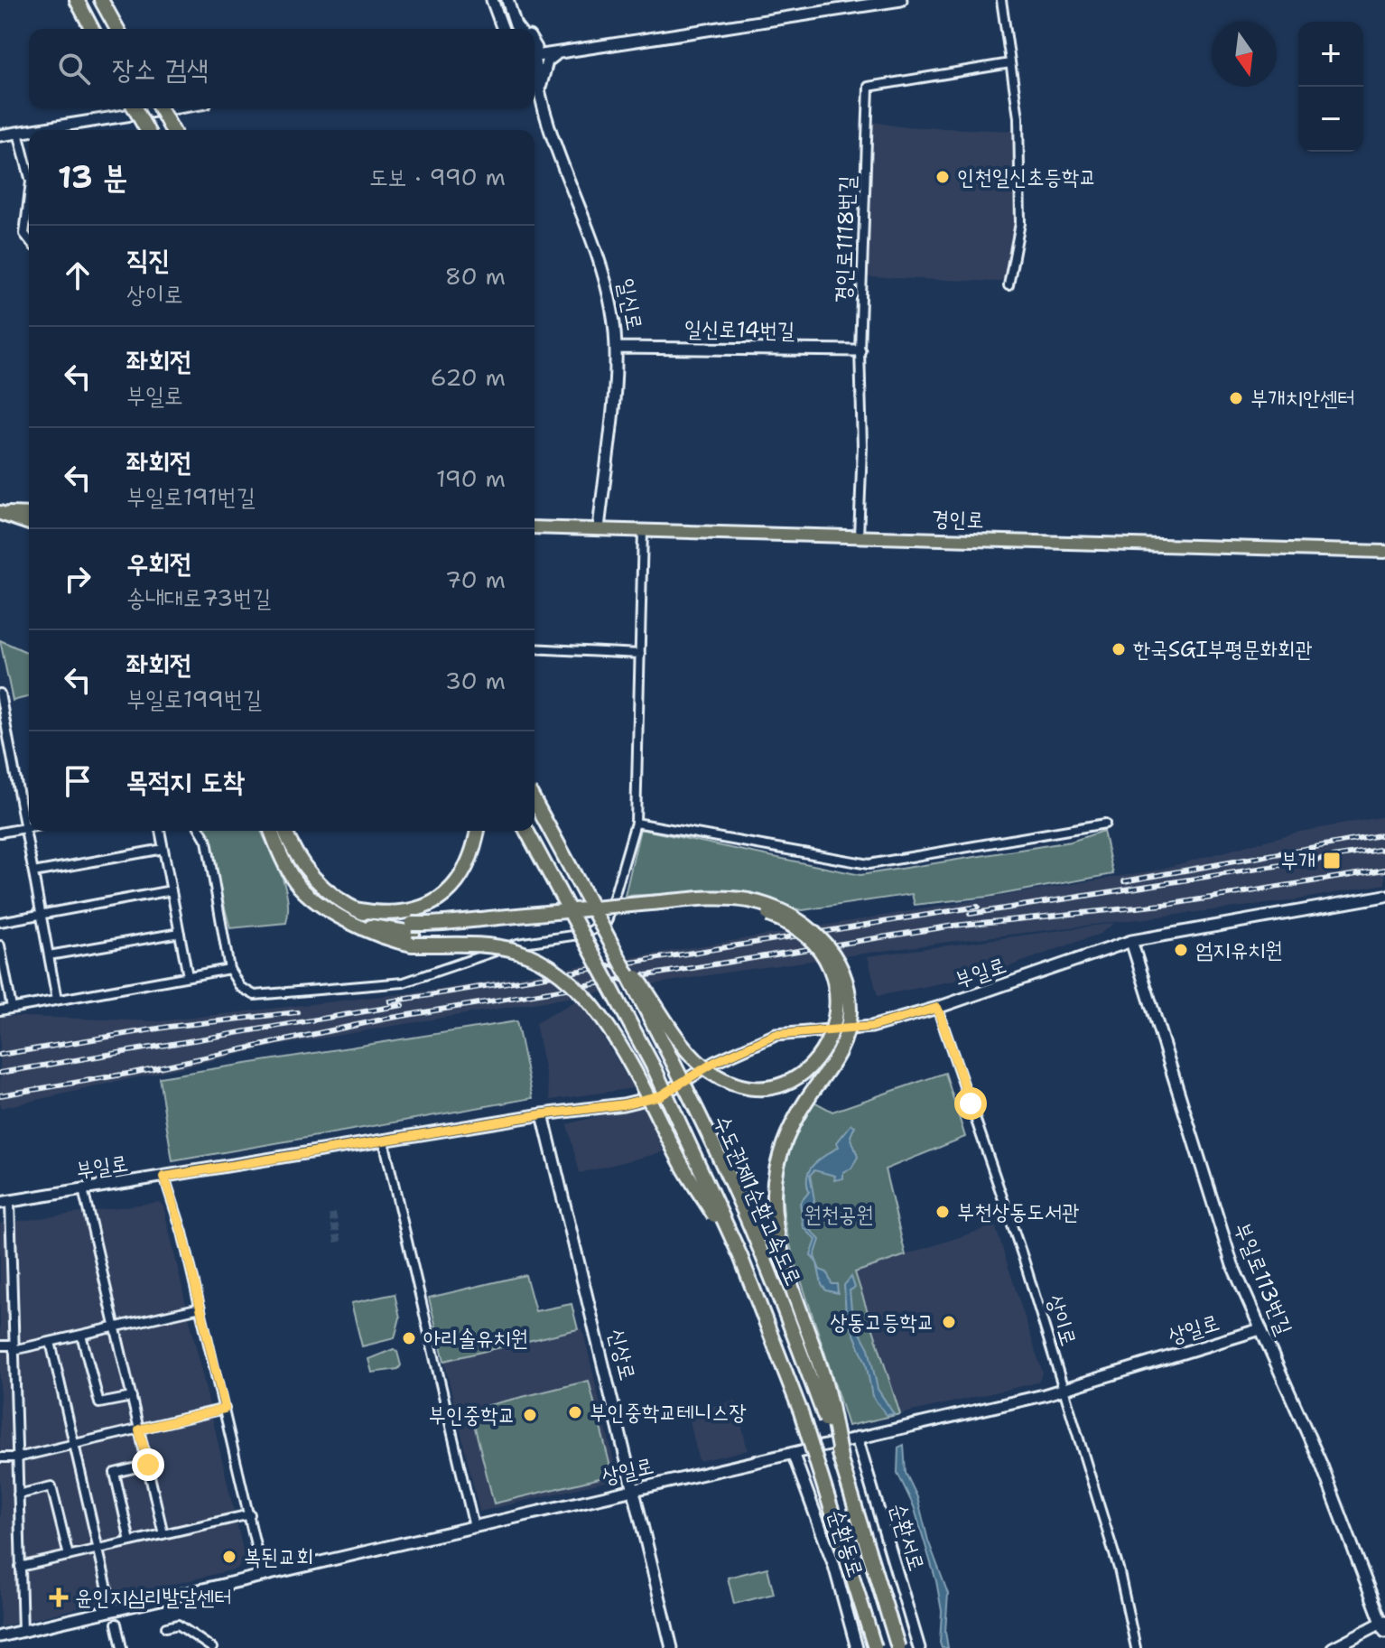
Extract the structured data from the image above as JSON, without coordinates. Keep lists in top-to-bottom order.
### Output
{
  "streets": {
    "highway": ["수도권제1순환고속도로"],
    "main road": ["경인로"],
    "street": [
      "경인로1118번길",
      "일신로",
      "일신로14번길",
      "부일로",
      "부일로113번길",
      "상이로",
      "상일로",
      "신상로",
      "순환서로",
      "순환동로"
    ]
  },
  "crossings": [
    ["경인로1118번길", "일신로14번길"],
    ["경인로1118번길", "경인로"],
    ["일신로", "일신로14번길"],
    ["일신로", "경인로"],
    ["부일로", "부일로113번길"],
    ["부일로", "상이로"],
    ["부일로", "신상로"],
    ["부일로113번길", "상일로"],
    ["상이로", "상일로"],
    ["상일로", "신상로"],
    ["상일로", "순환서로"],
    ["상일로", "순환동로"]
  ],
  "parks": ["원천공원"],
  "places": {
    "other": [
      "인천일신초등학교",
      "부개치안센터",
      "한국SGI부평문화회관",
      "엄지유치원",
      "부천상동도서관",
      "상동고등학교",
      "아리솔유치원",
      "부인중학교테니스장",
      "부인중학교",
      "복된교회"
    ],
    "transit": ["부개"],
    "health": ["윤인지심리발달센터"]
  },
  "north": "bottom",
  "page": {
    "map_buttons": ["+", "−"],
    "search": "장소 검색",
    "heading": ["13 분", "도보 · 990 m"],
    "list": [
      ["직진", "상이로", "80 m"],
      ["좌회전", "부일로", "620 m"],
      ["좌회전", "부일로191번길", "190 m"],
      ["우회전", "송내대로73번길", "70 m"],
      ["좌회전", "부일로199번길", "30 m"],
      "목적지 도착"
    ]
  }
}
